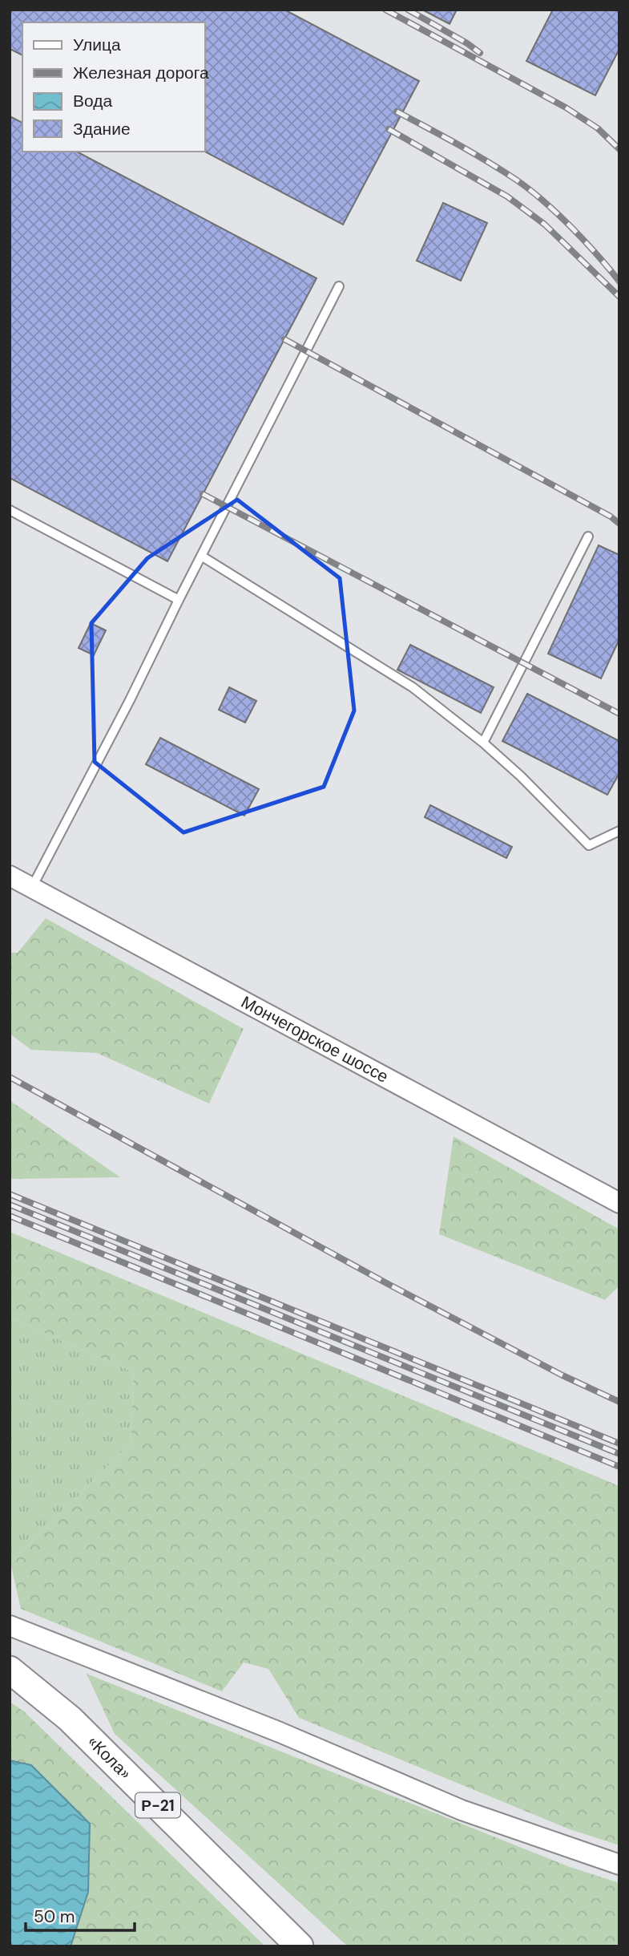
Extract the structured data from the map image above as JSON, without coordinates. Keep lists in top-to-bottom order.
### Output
{
  "streets": {
    "highway": ["«Кола»", "Р-21"],
    "street": ["Мончегорское шоссе"]
  },
  "legend": [
    "Улица",
    "Железная дорога",
    "Вода",
    "Здание"
  ],
  "scale_bar": "50 m"
}
